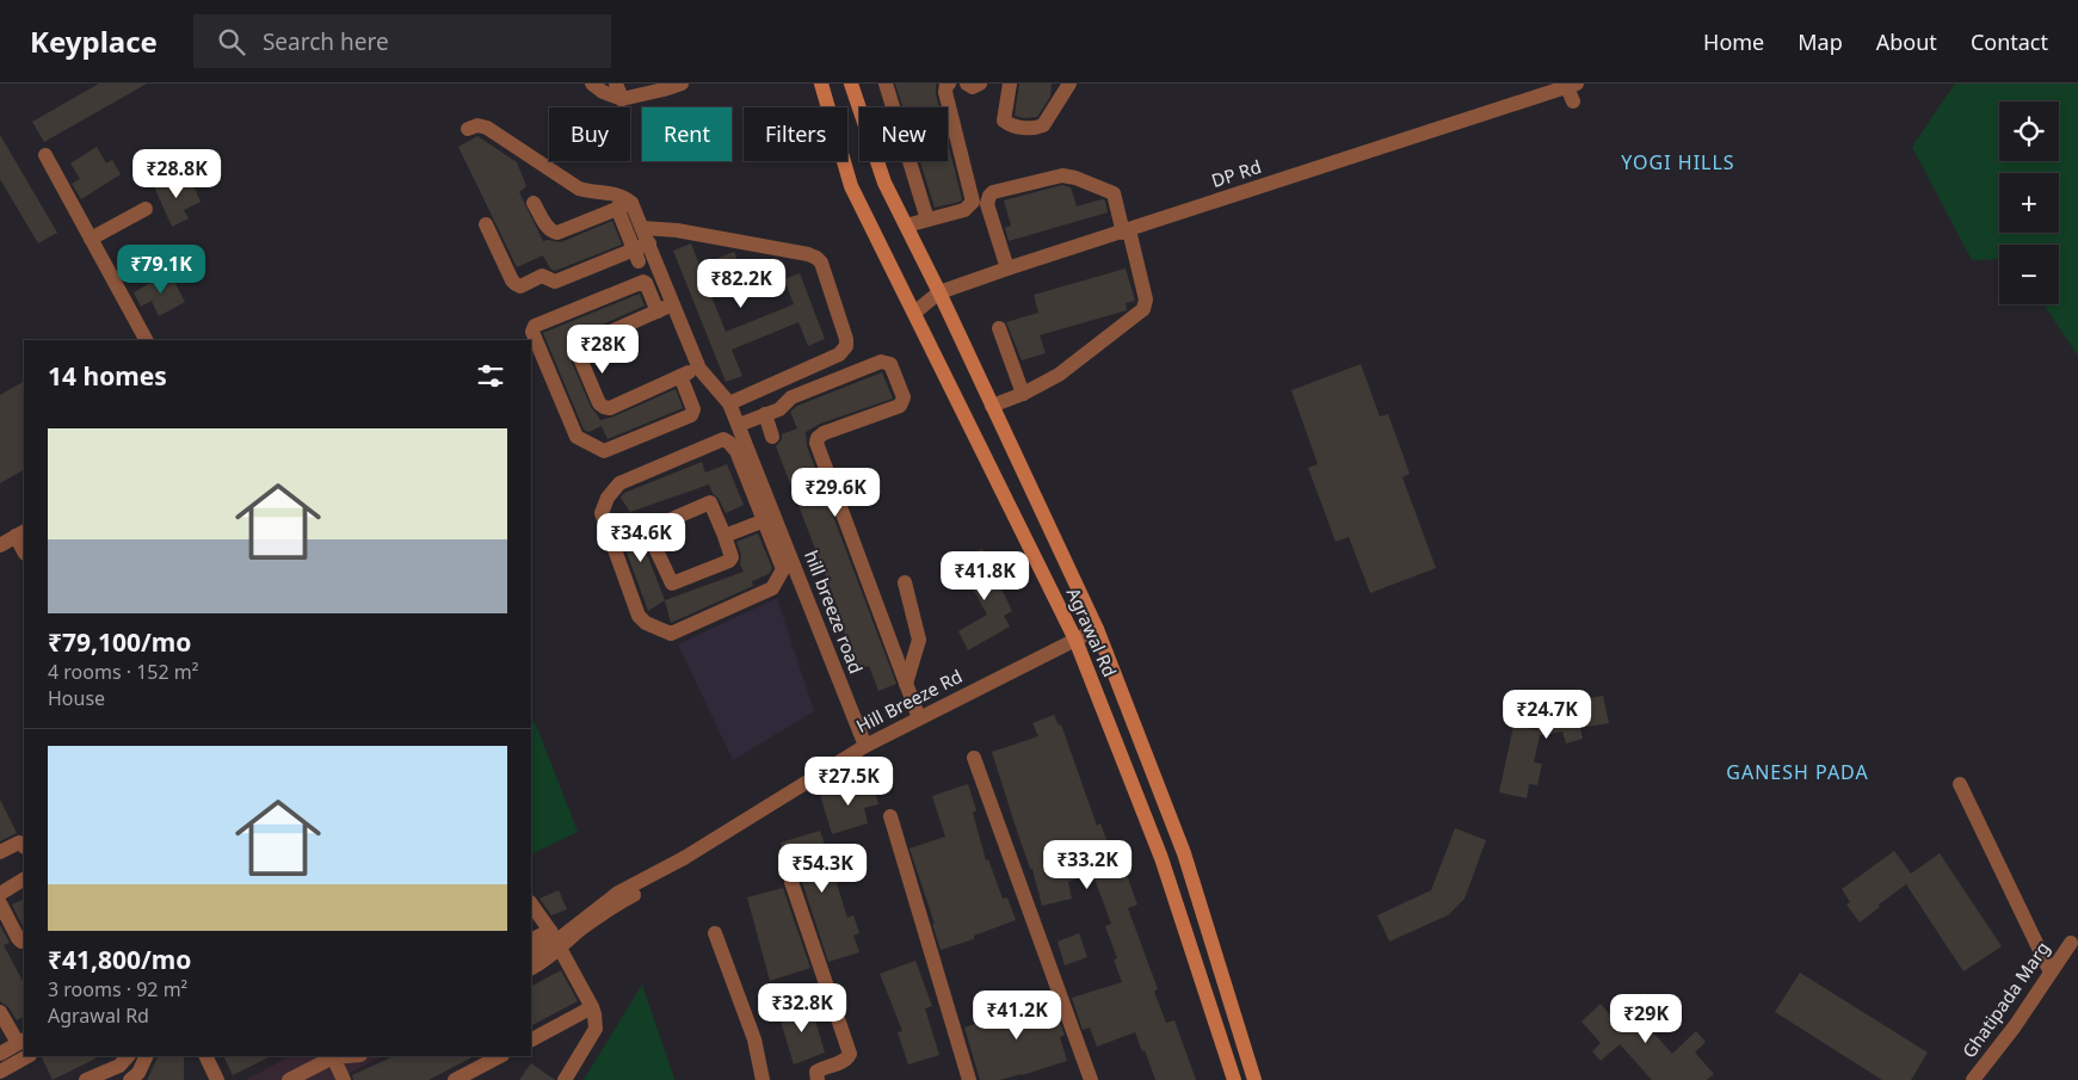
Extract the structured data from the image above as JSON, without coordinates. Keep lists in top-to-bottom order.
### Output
{
  "streets": {
    "street": [
      "DP Rd",
      "hill breeze road",
      "Agrawal Rd",
      "Hill Breeze Rd",
      "Ghatipada Marg"
    ]
  },
  "crossings": [
    ["DP Rd", "Agrawal Rd"],
    ["hill breeze road", "Hill Breeze Rd"],
    ["Agrawal Rd", "Hill Breeze Rd"]
  ],
  "districts": ["YOGI HILLS", "GANESH PADA"],
  "page": {
    "header": "Keyplace",
    "search": "Search here",
    "nav": [
      "Home",
      "Map",
      "About",
      "Contact"
    ],
    "map_buttons": ["+", "−"],
    "chip": [
      "Buy",
      "Rent",
      "Filters",
      "New"
    ],
    "price": [
      "₹28.8K",
      "₹79.1K",
      "₹82.2K",
      "₹28K",
      "₹29.6K",
      "₹34.6K",
      "₹41.8K",
      "₹24.7K",
      "₹27.5K",
      "₹33.2K",
      "₹54.3K",
      "₹32.8K",
      "₹41.2K",
      "₹29K"
    ],
    "heading": "14 homes",
    "list": [
      {
        "name": "₹79,100/mo",
        "note": "4 rooms · 152 m² · House"
      },
      {
        "name": "₹41,800/mo",
        "note": "3 rooms · 92 m² · Agrawal Rd"
      }
    ]
  }
}
